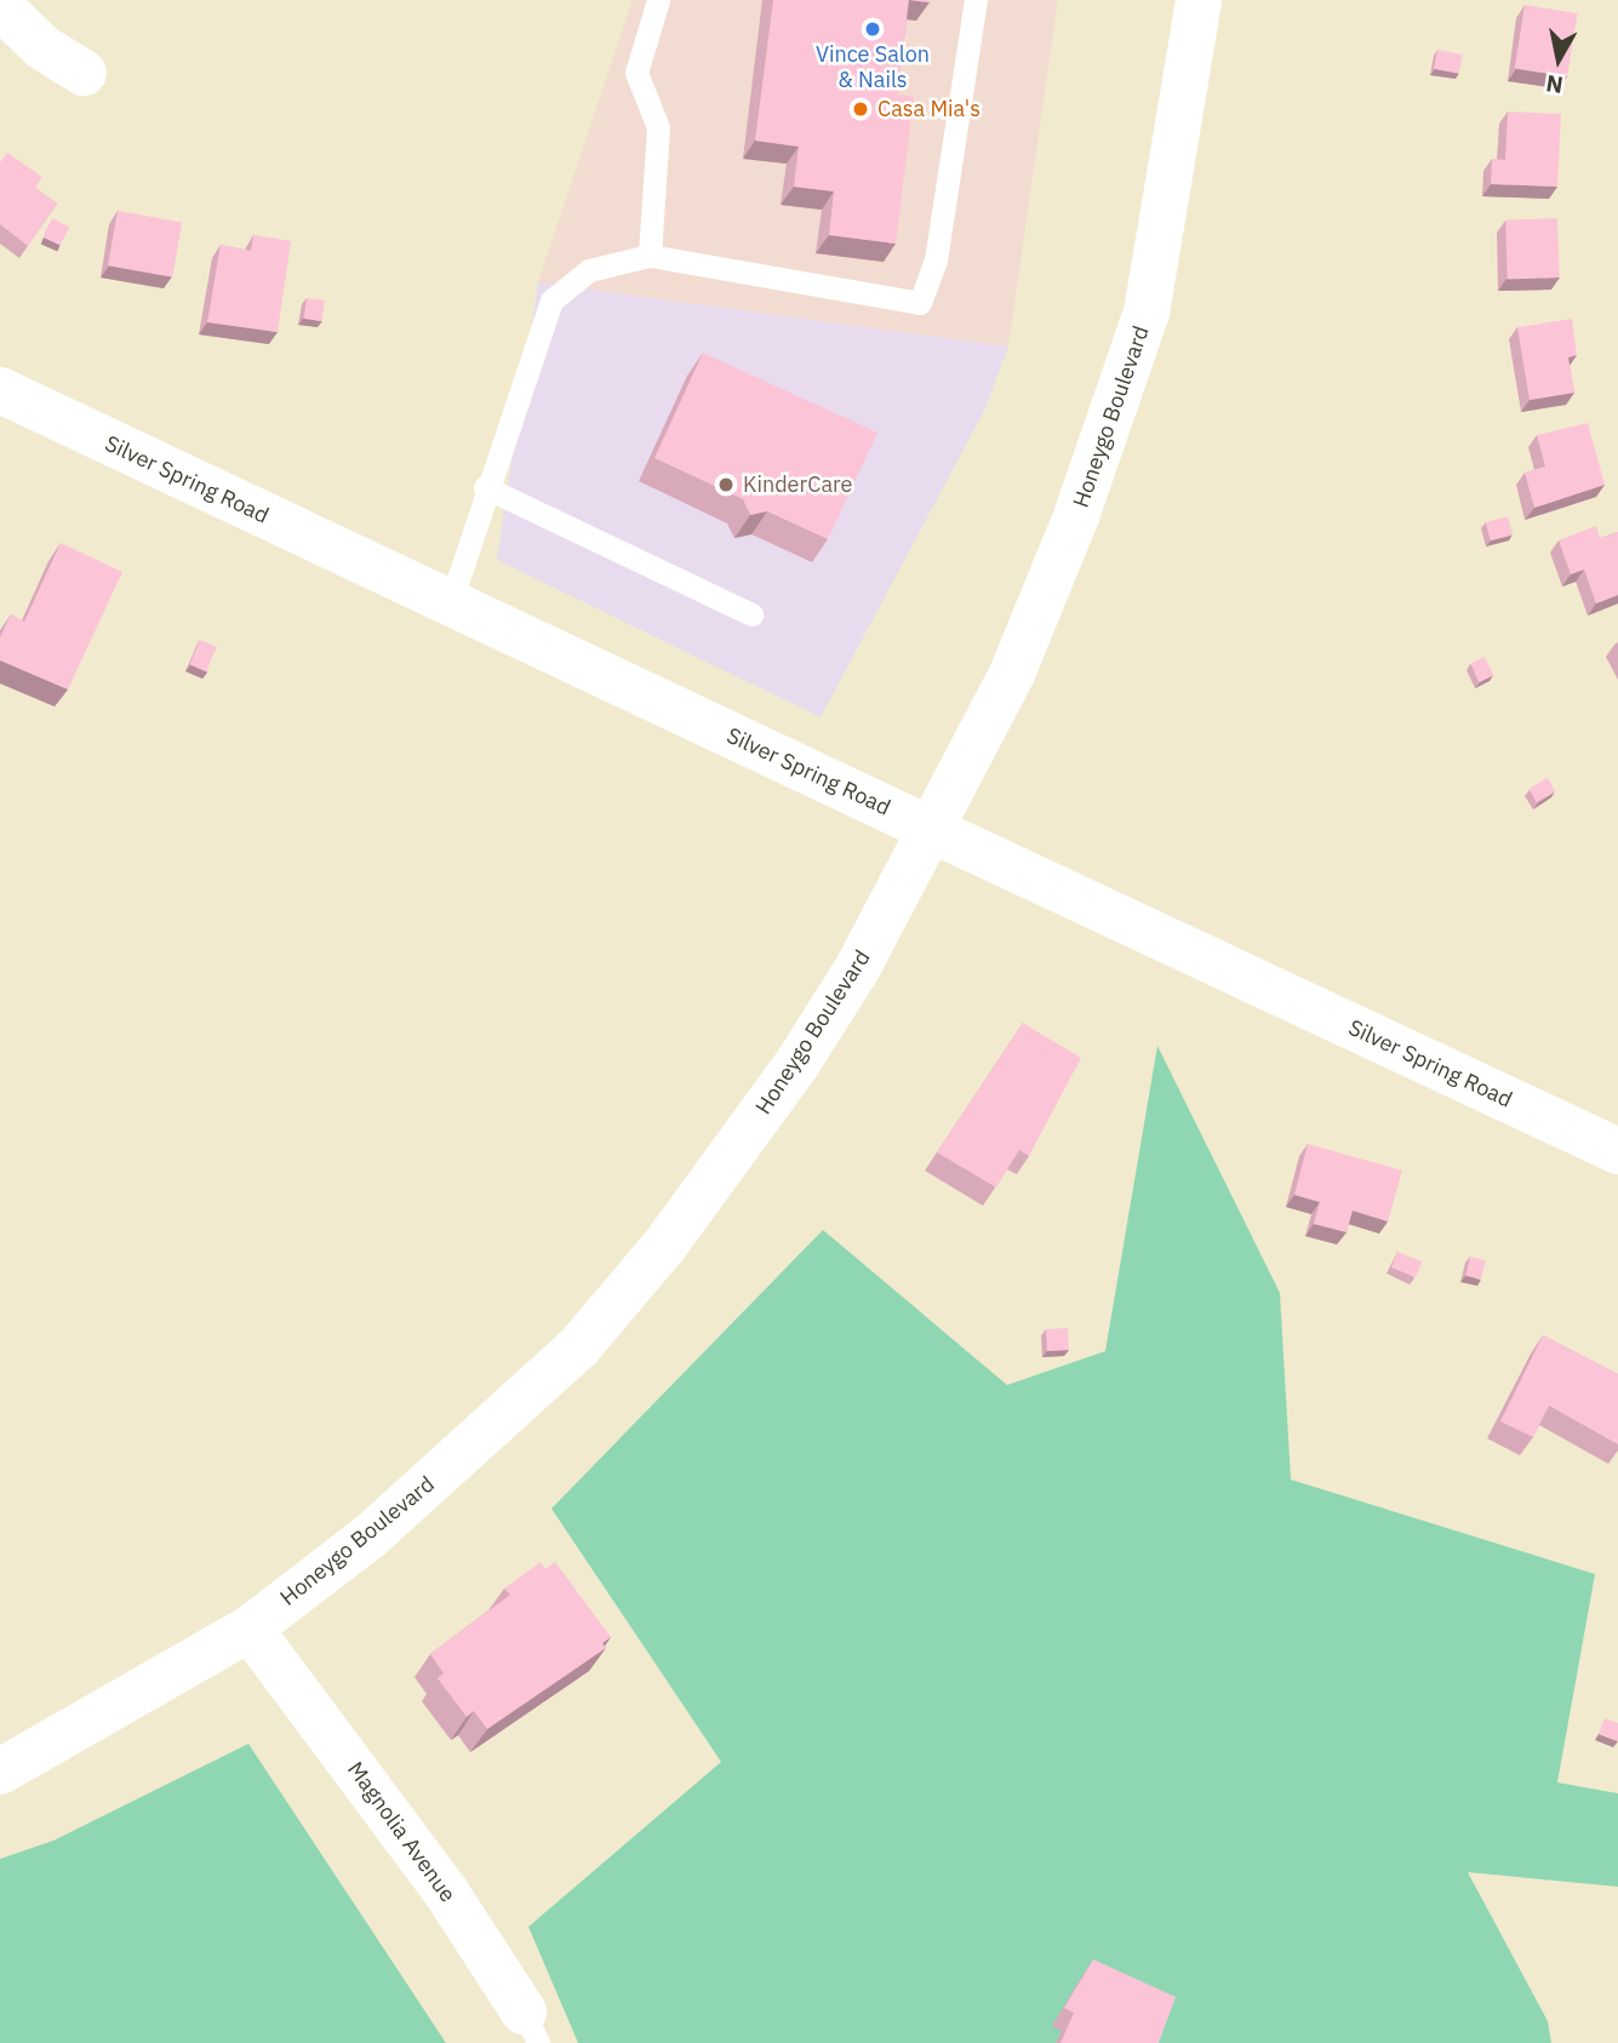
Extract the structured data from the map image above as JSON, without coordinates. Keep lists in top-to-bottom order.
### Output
{
  "streets": {
    "main road": ["Honeygo Boulevard", "Silver Spring Road", "Magnolia Avenue"]
  },
  "crossings": [
    ["Honeygo Boulevard", "Silver Spring Road"],
    ["Honeygo Boulevard", "Magnolia Avenue"]
  ],
  "places": ["Vince Salon & Nails", "Casa Mia's", "KinderCare"],
  "north": "bottom"
}
